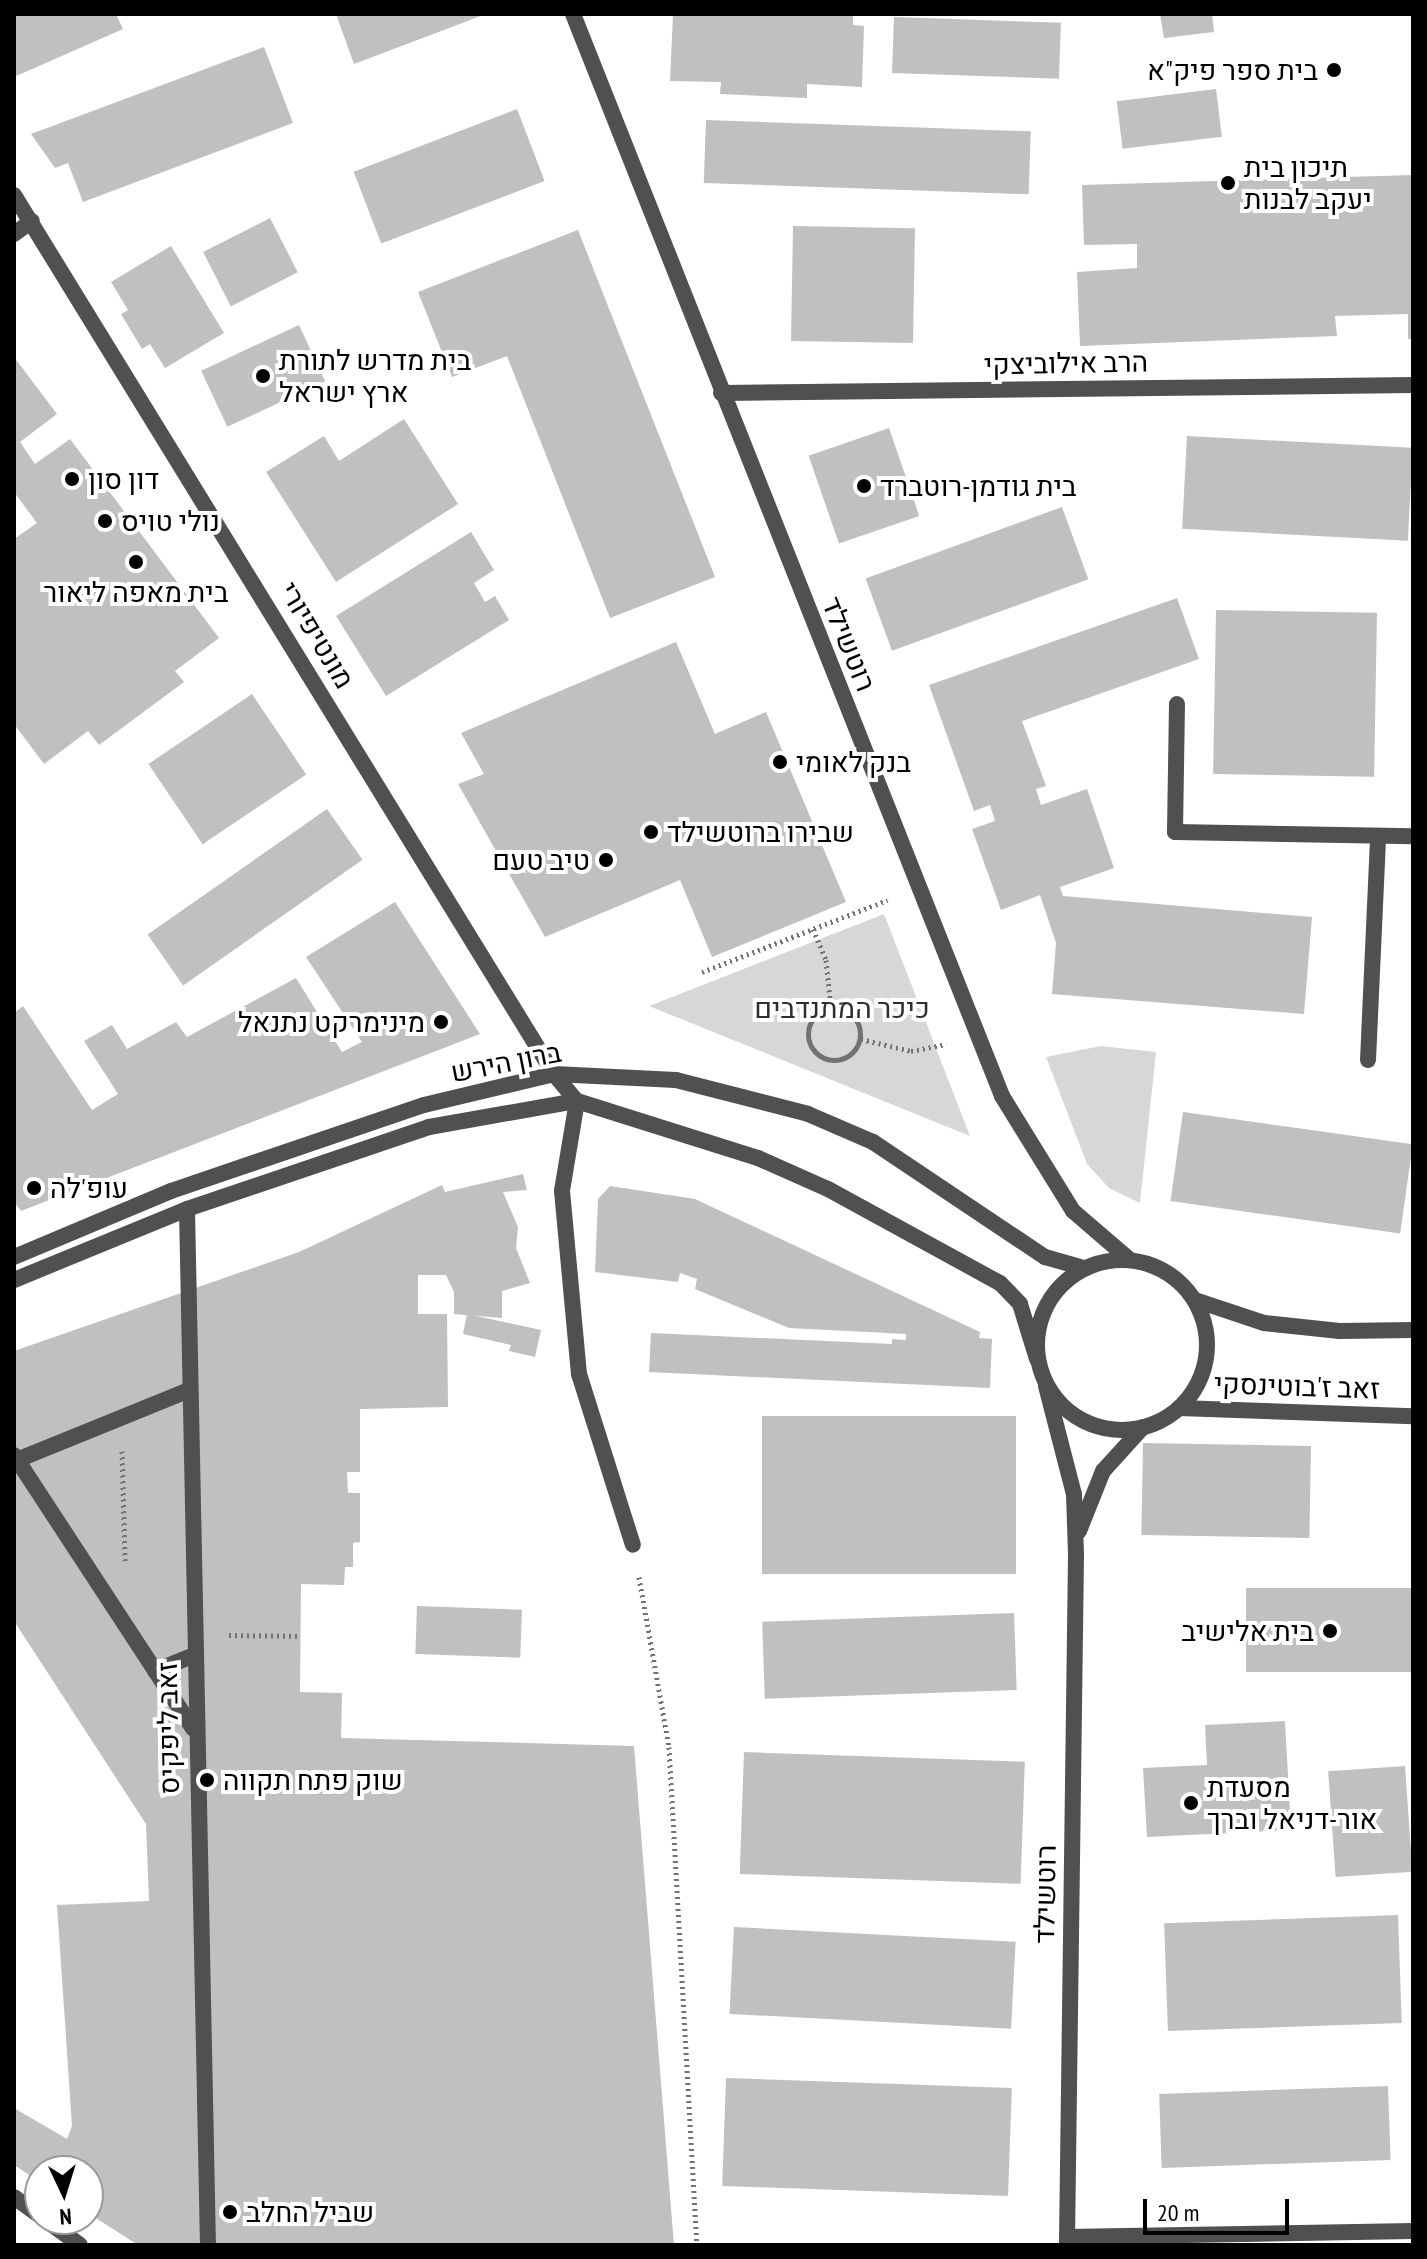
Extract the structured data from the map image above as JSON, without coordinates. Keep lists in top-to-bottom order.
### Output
{
  "streets": {
    "street": [
      "הרב אילוביצקי",
      "מונטיפיורי",
      "רוטשילד",
      "ברון הירש",
      "זאב ז'בוטינסקי",
      "זאב ליפקיס"
    ]
  },
  "crossings": [
    ["הרב אילוביצקי", "רוטשילד"],
    ["מונטיפיורי", "ברון הירש"],
    ["רוטשילד", "ברון הירש"],
    ["רוטשילד", "זאב ז'בוטינסקי"],
    ["ברון הירש", "זאב ז'בוטינסקי"],
    ["ברון הירש", "זאב ליפקיס"]
  ],
  "parks": ["כיכר המתנדבים"],
  "places": [
    "בית ספר פיק\"א",
    "תיכון בית יעקב לבנות",
    "בית מדרש לתורת ארץ ישראל",
    "דון סון",
    "בית גודמן-רוטברד",
    "נולי טויס",
    "בית מאפה ליאור",
    "בנק לאומי",
    "שבירו ברוטשילד",
    "טיב טעם",
    "מינימרקט נתנאל",
    "עופ'לה",
    "בית אלישיב",
    "שוק פתח תקווה",
    "מסעדת אור-דניאל וברך",
    "שביל החלב"
  ],
  "scale_bar": "20 m",
  "north": "bottom"
}
